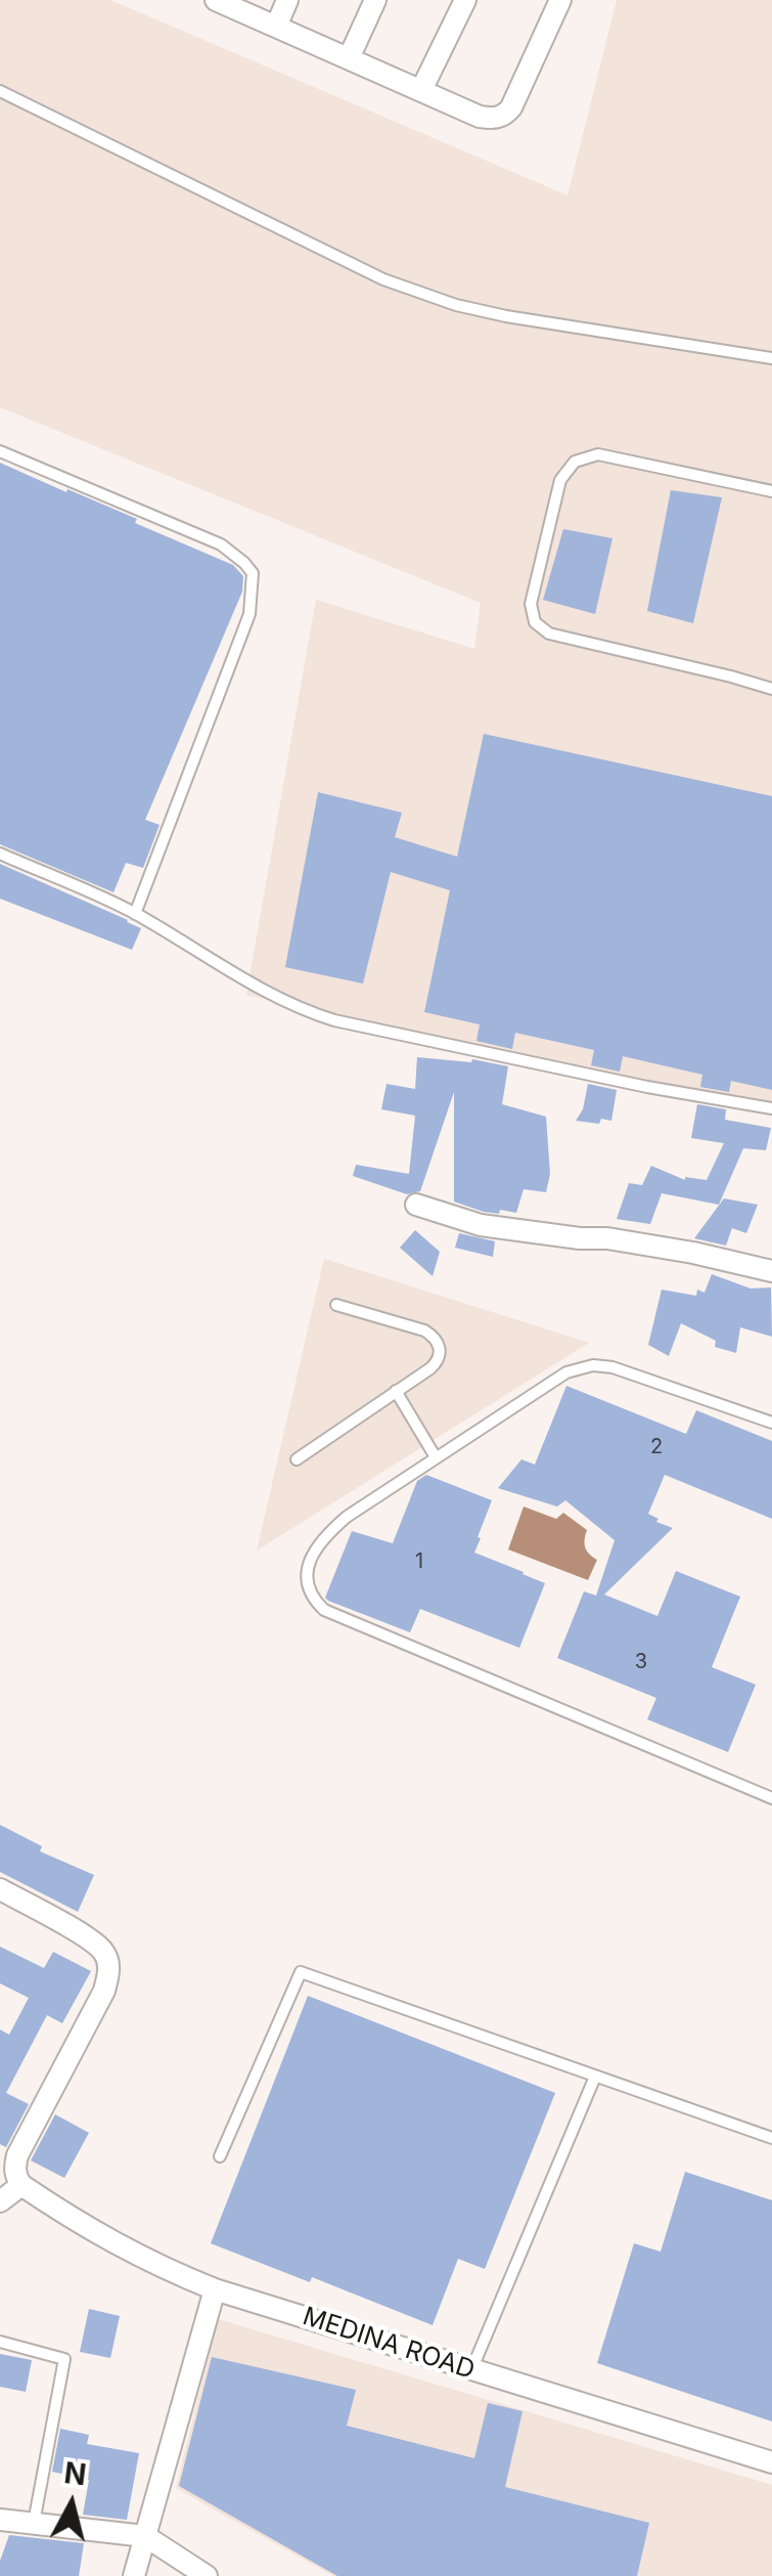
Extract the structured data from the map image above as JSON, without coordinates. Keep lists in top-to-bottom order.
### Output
{
  "streets": {
    "street": ["MEDINA ROAD"]
  },
  "house_numbers": ["2", "1", "3"],
  "north": "top"
}
